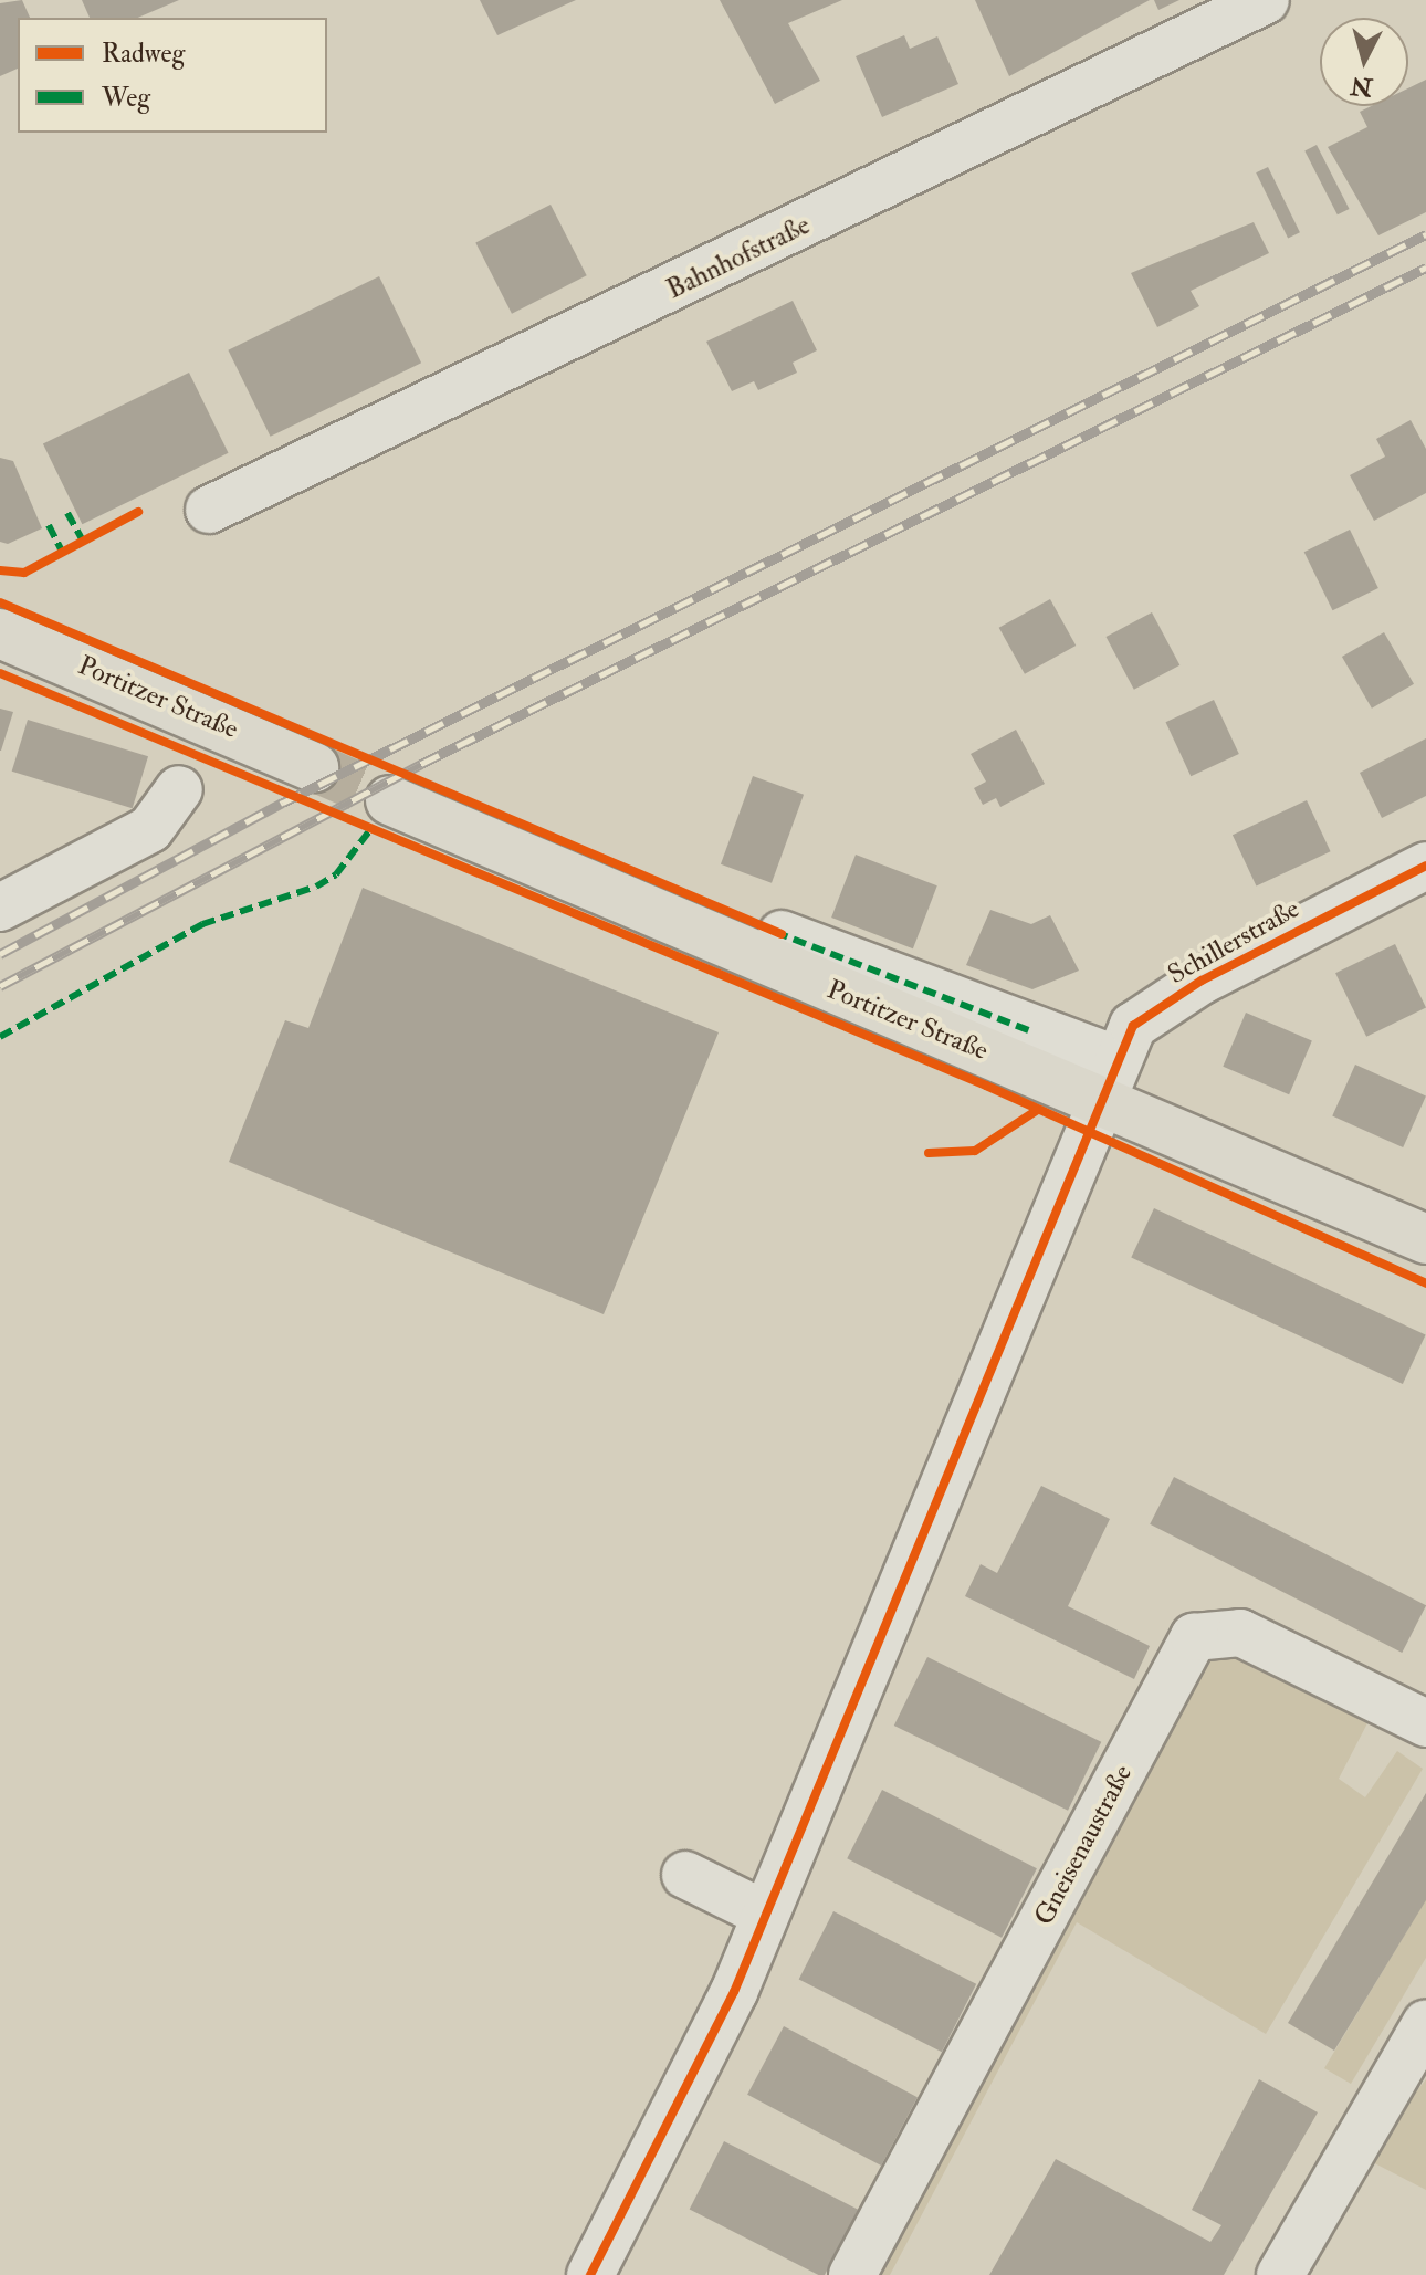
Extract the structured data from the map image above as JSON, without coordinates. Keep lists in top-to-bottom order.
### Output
{
  "streets": {
    "main road": ["Portitzer Straße"],
    "street": ["Bahnhofstraße", "Schillerstraße", "Gneisenaustraße"]
  },
  "crossings": [
    ["Portitzer Straße", "Schillerstraße"]
  ],
  "legend": ["Radweg", "Weg"],
  "north": "bottom"
}
